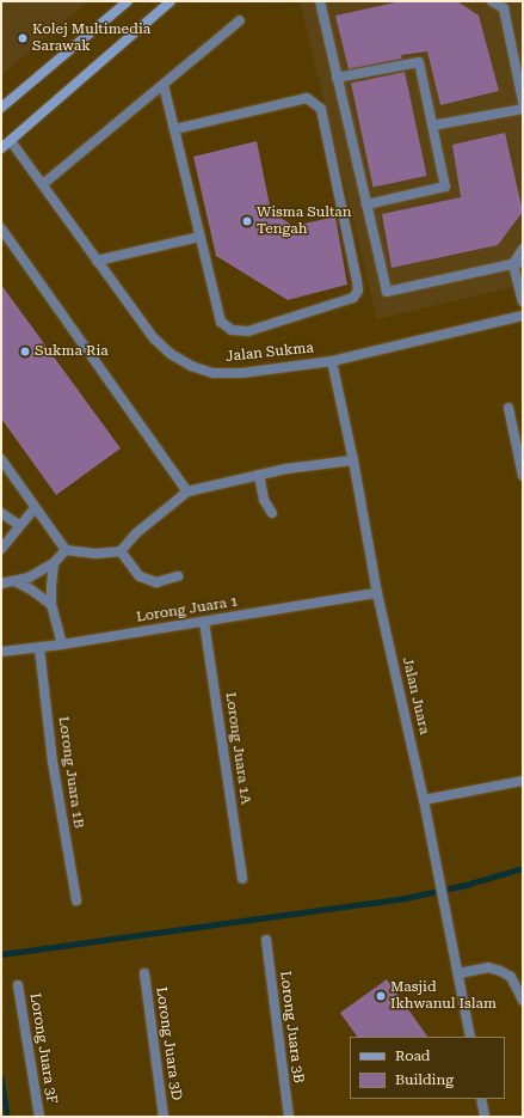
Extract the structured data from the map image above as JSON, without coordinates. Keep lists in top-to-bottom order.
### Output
{
  "streets": {
    "street": [
      "Jalan Sukma",
      "Lorong Juara 1",
      "Jalan Juara",
      "Lorong Juara 1A",
      "Lorong Juara 1B",
      "Lorong Juara 3B",
      "Lorong Juara 3D",
      "Lorong Juara 3F"
    ]
  },
  "crossings": [
    ["Jalan Sukma", "Jalan Juara"],
    ["Lorong Juara 1", "Jalan Juara"],
    ["Lorong Juara 1", "Lorong Juara 1A"],
    ["Lorong Juara 1", "Lorong Juara 1B"]
  ],
  "places": [
    "Kolej Multimedia Sarawak",
    "Wisma Sultan Tengah",
    "Sukma Ria",
    "Masjid Ikhwanul Islam"
  ],
  "legend": ["Road", "Building"]
}
